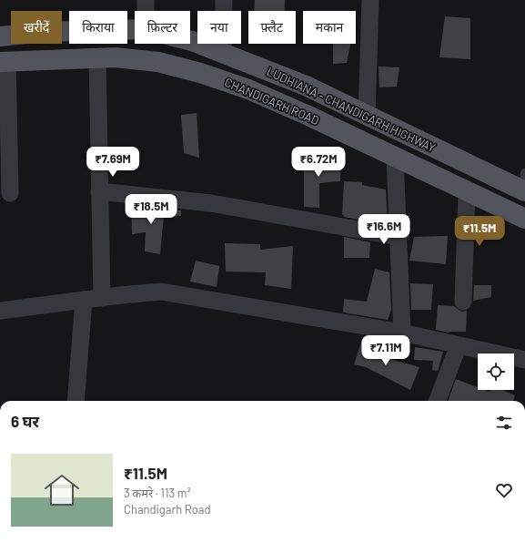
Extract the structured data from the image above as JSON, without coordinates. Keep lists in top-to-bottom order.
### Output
{
  "streets": {
    "main road": ["CHANDIGARH ROAD", "LUDHIANA - CHANDIGARH HIGHWAY"]
  },
  "page": {
    "chip": [
      "खरीदें",
      "किराया",
      "फ़िल्टर",
      "नया",
      "फ़्लैट",
      "मकान"
    ],
    "price": [
      "₹7.69M",
      "₹6.72M",
      "₹18.5M",
      "₹16.6M",
      "₹11.5M",
      "₹7.11M"
    ],
    "heading": "6 घर",
    "list": [
      {
        "name": "₹11.5M",
        "note": "3 कमरे · 113 m² · Chandigarh Road"
      }
    ]
  }
}
